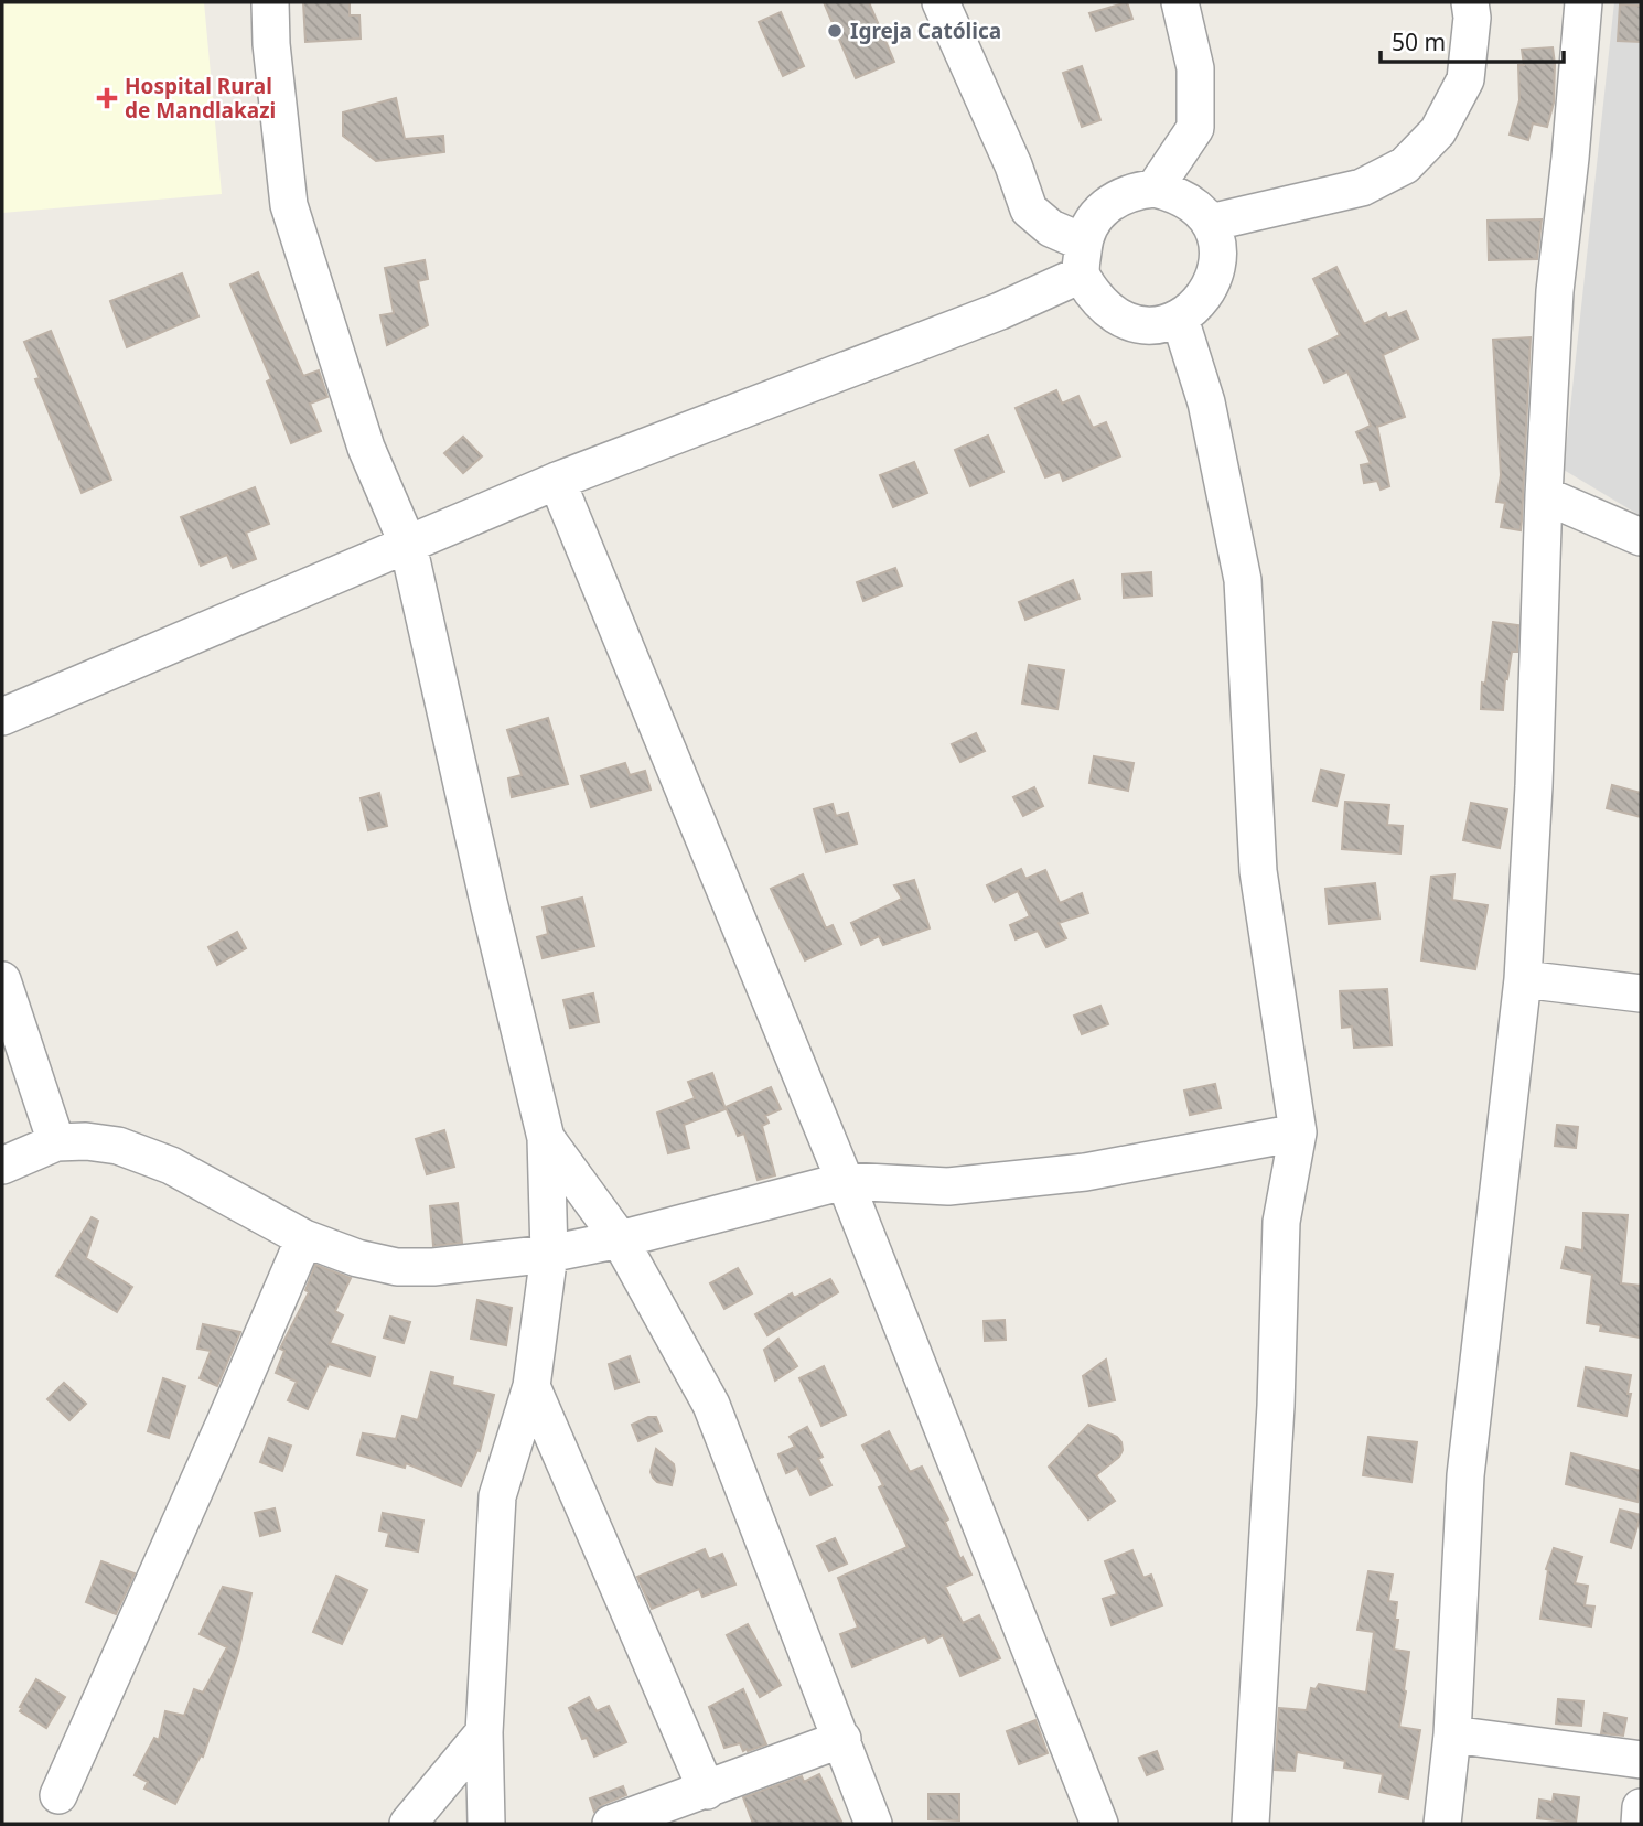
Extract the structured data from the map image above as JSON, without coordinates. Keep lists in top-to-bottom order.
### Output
{
  "places": {
    "other": ["Igreja Católica"],
    "health": ["Hospital Rural de Mandlakazi"]
  },
  "scale_bar": "50 m"
}
